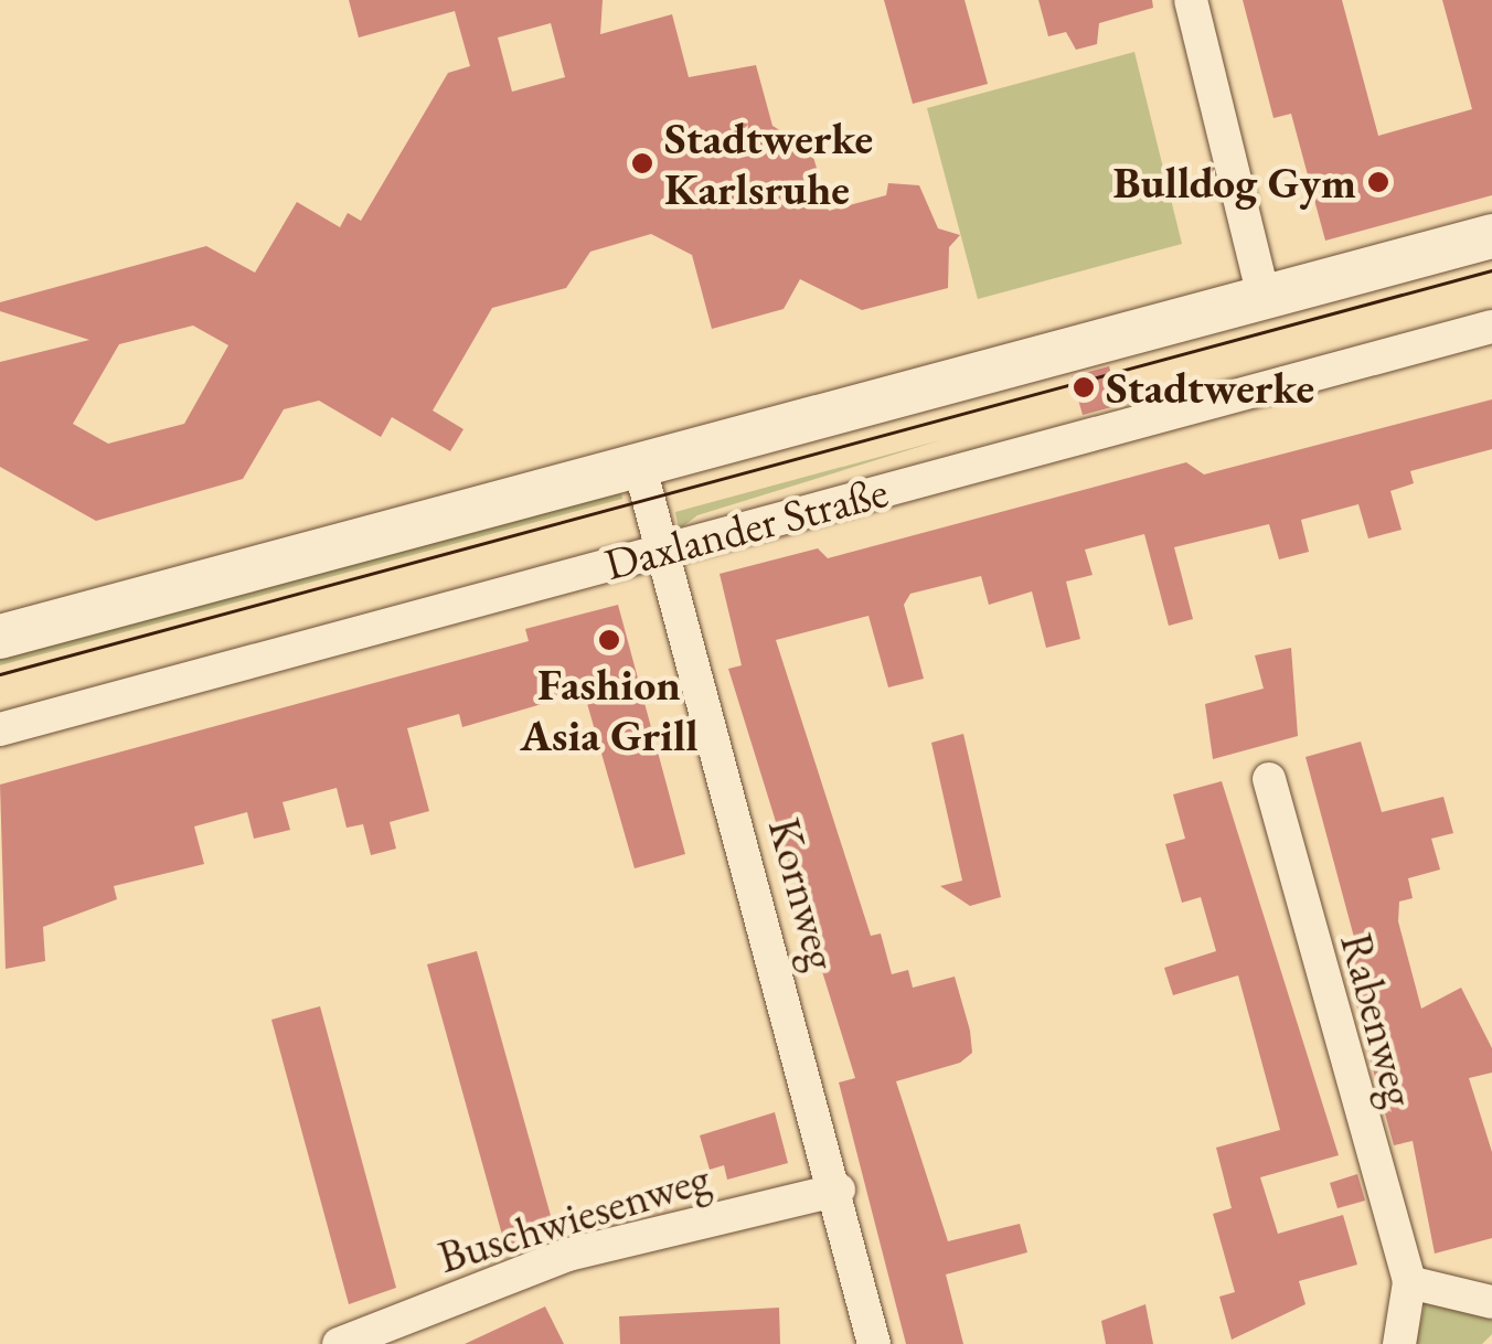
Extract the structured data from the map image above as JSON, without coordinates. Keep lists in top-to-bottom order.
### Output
{
  "streets": {
    "street": [
      "Daxlander Straße",
      "Kornweg",
      "Rabenweg",
      "Buschwiesenweg"
    ]
  },
  "crossings": [
    ["Daxlander Straße", "Kornweg"],
    ["Kornweg", "Buschwiesenweg"]
  ],
  "places": [
    "Stadtwerke Karlsruhe",
    "Bulldog Gym",
    "Stadtwerke",
    "Fashion Asia Grill"
  ]
}
